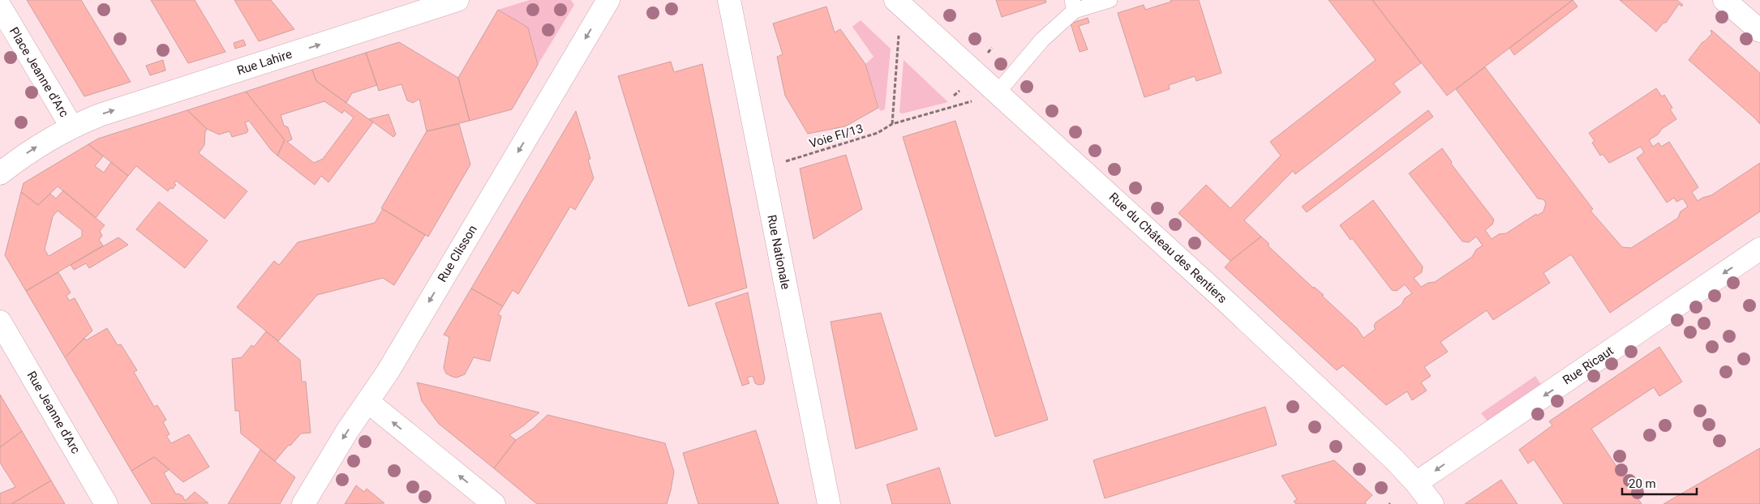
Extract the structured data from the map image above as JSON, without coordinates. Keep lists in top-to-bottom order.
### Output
{
  "streets": {
    "street": [
      "Rue Lahire",
      "Place Jeanne d'Arc",
      "Rue du Château des Rentiers",
      "Rue Nationale",
      "Rue Clisson",
      "Rue Ricaut",
      "Rue Jeanne d'Arc"
    ],
    "path": ["Voie FI/13"]
  },
  "crossings": [
    ["Rue Lahire", "Place Jeanne d'Arc"],
    ["Rue du Château des Rentiers", "Rue Ricaut"]
  ],
  "one_way": [
    "Rue Lahire",
    "Place Jeanne d'Arc",
    "Rue Clisson",
    "Rue Ricaut"
  ],
  "scale_bar": "20 m"
}
